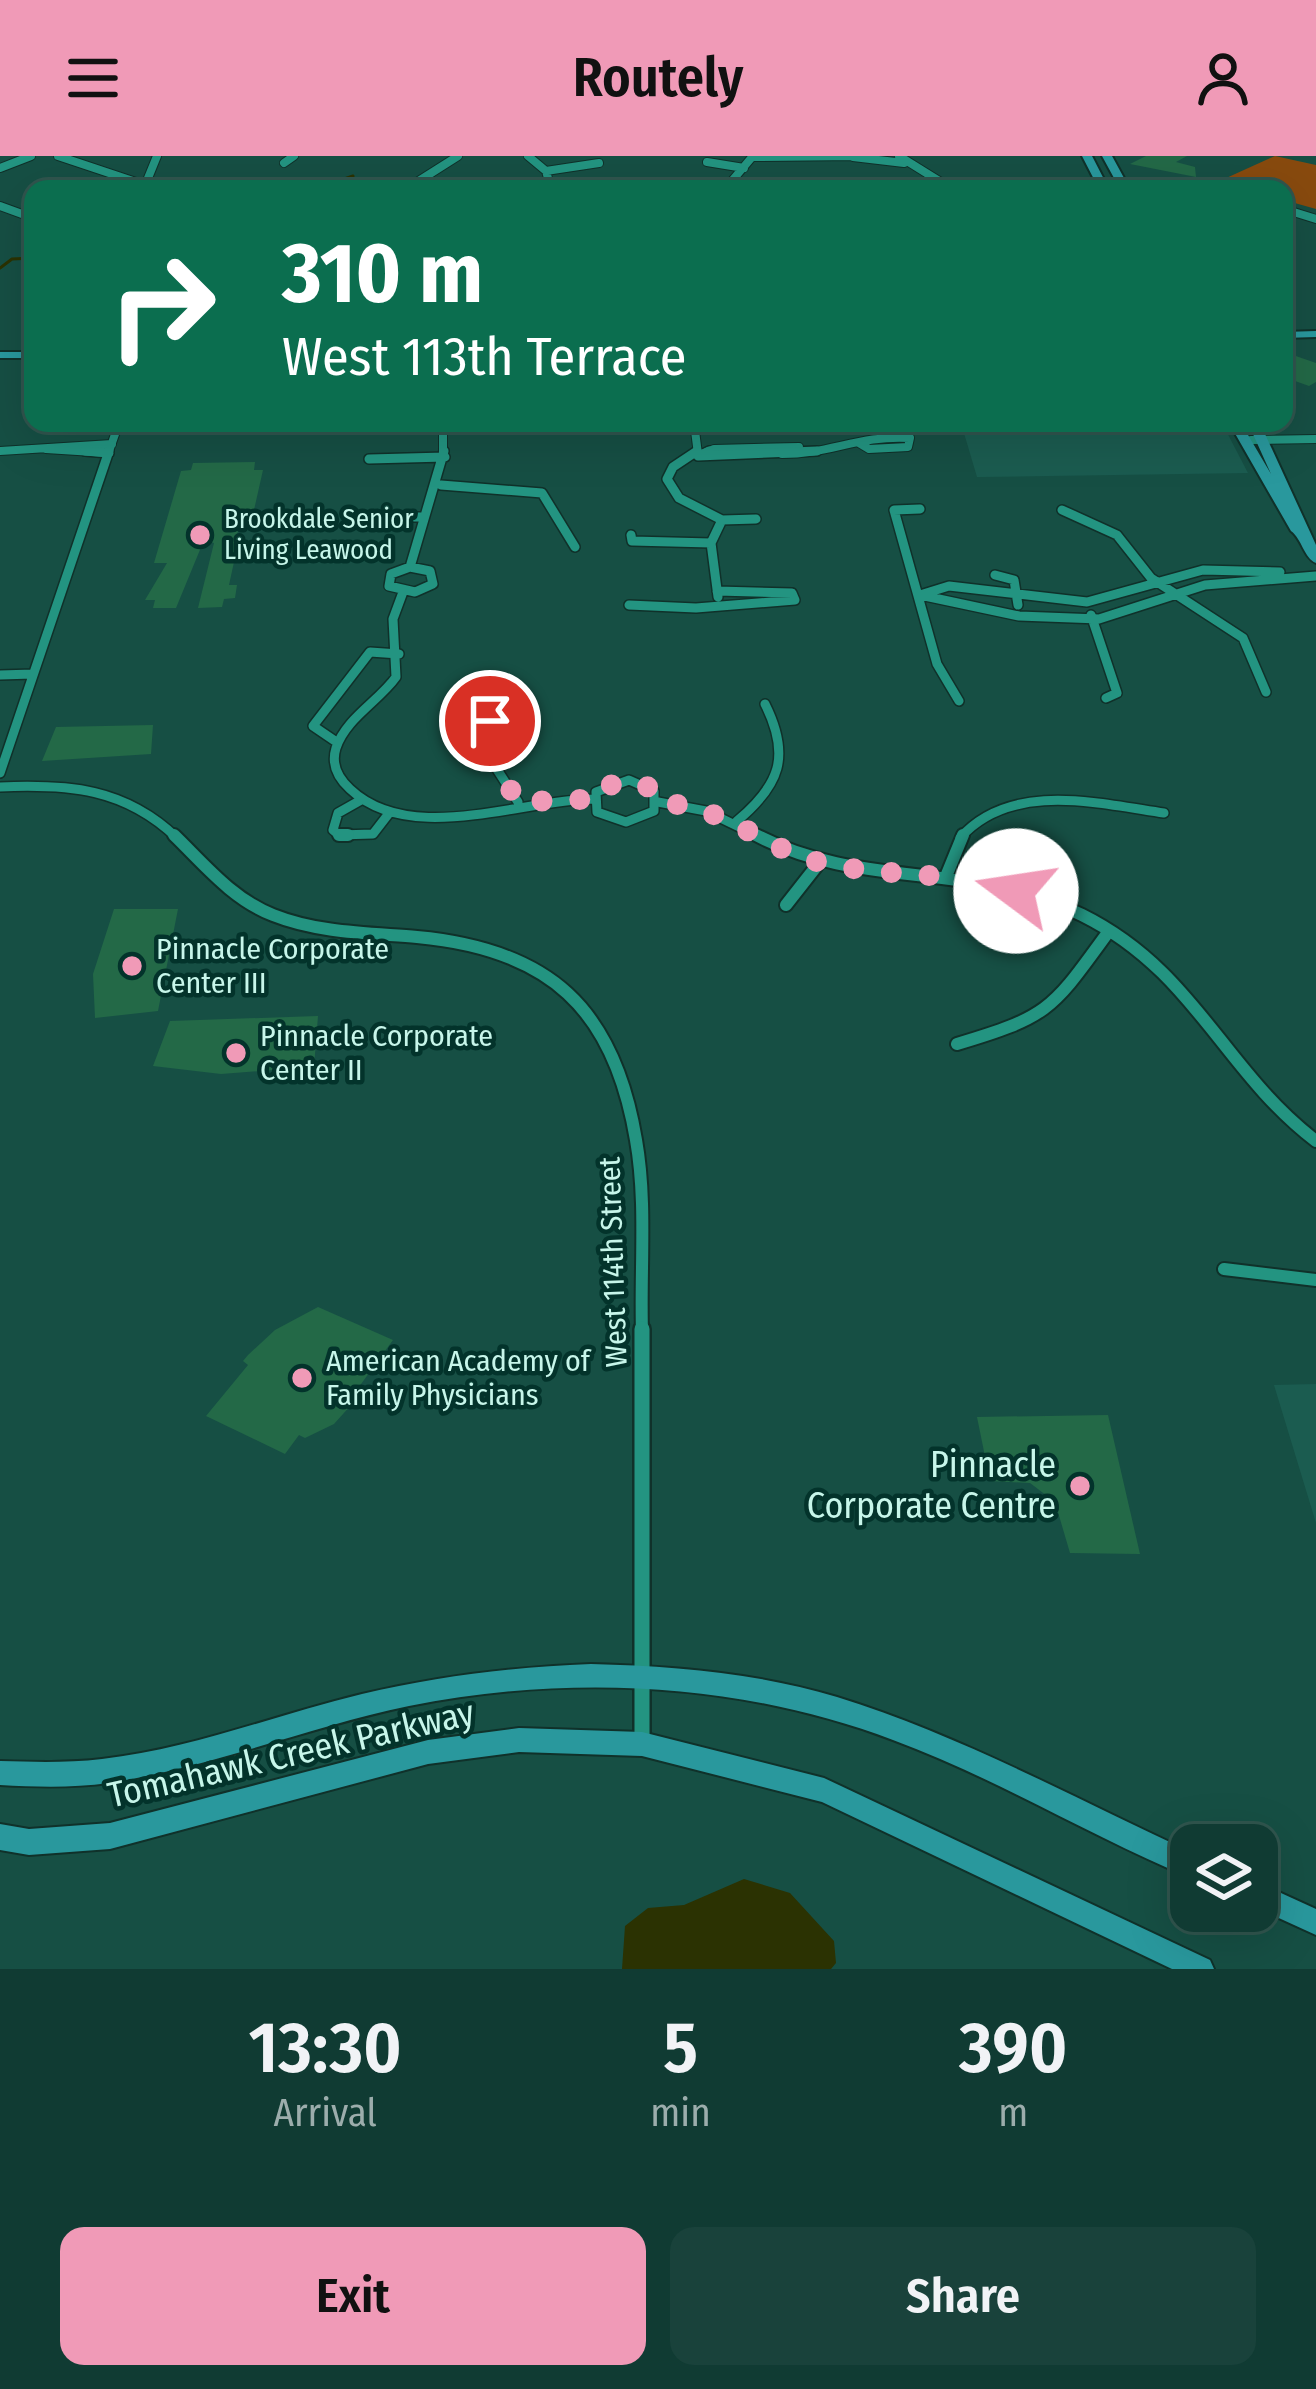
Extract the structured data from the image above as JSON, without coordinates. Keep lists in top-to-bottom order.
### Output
{
  "streets": {
    "main road": ["Tomahawk Creek Parkway"],
    "street": ["West 114th Street"]
  },
  "crossings": [
    ["West 114th Street", "Tomahawk Creek Parkway"]
  ],
  "places": [
    "Brookdale Senior Living Leawood",
    "Pinnacle Corporate Center III",
    "Pinnacle Corporate Center II",
    "American Academy of Family Physicians",
    "Pinnacle Corporate Centre"
  ],
  "page": {
    "header": "Routely",
    "turn": ["310 m", "West 113th Terrace"],
    "eta": [
      "13:30",
      "Arrival",
      "5",
      "min",
      "390",
      "m"
    ],
    "buttons": ["Exit", "Share"]
  }
}
